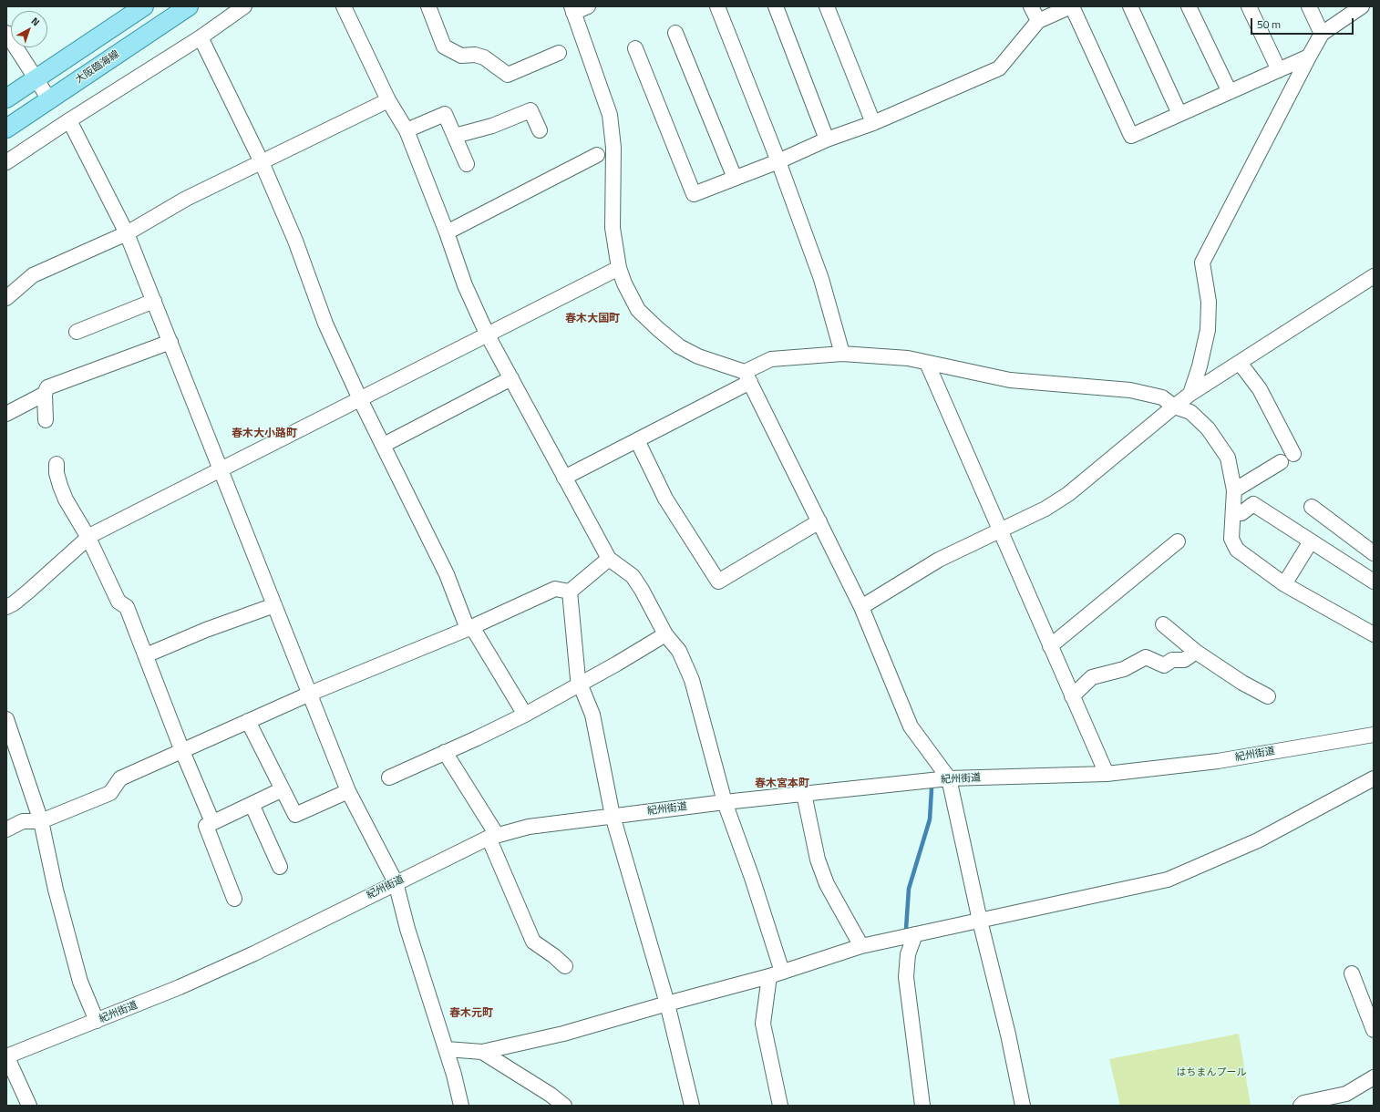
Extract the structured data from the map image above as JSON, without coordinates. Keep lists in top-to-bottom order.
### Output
{
  "streets": {
    "main road": ["大阪臨海線"],
    "street": ["紀州街道"]
  },
  "districts": [
    "春木大国町",
    "春木大小路町",
    "春木宮本町",
    "春木元町"
  ],
  "parks": ["はちまんプール"],
  "scale_bar": "50 m",
  "north": "top right"
}
